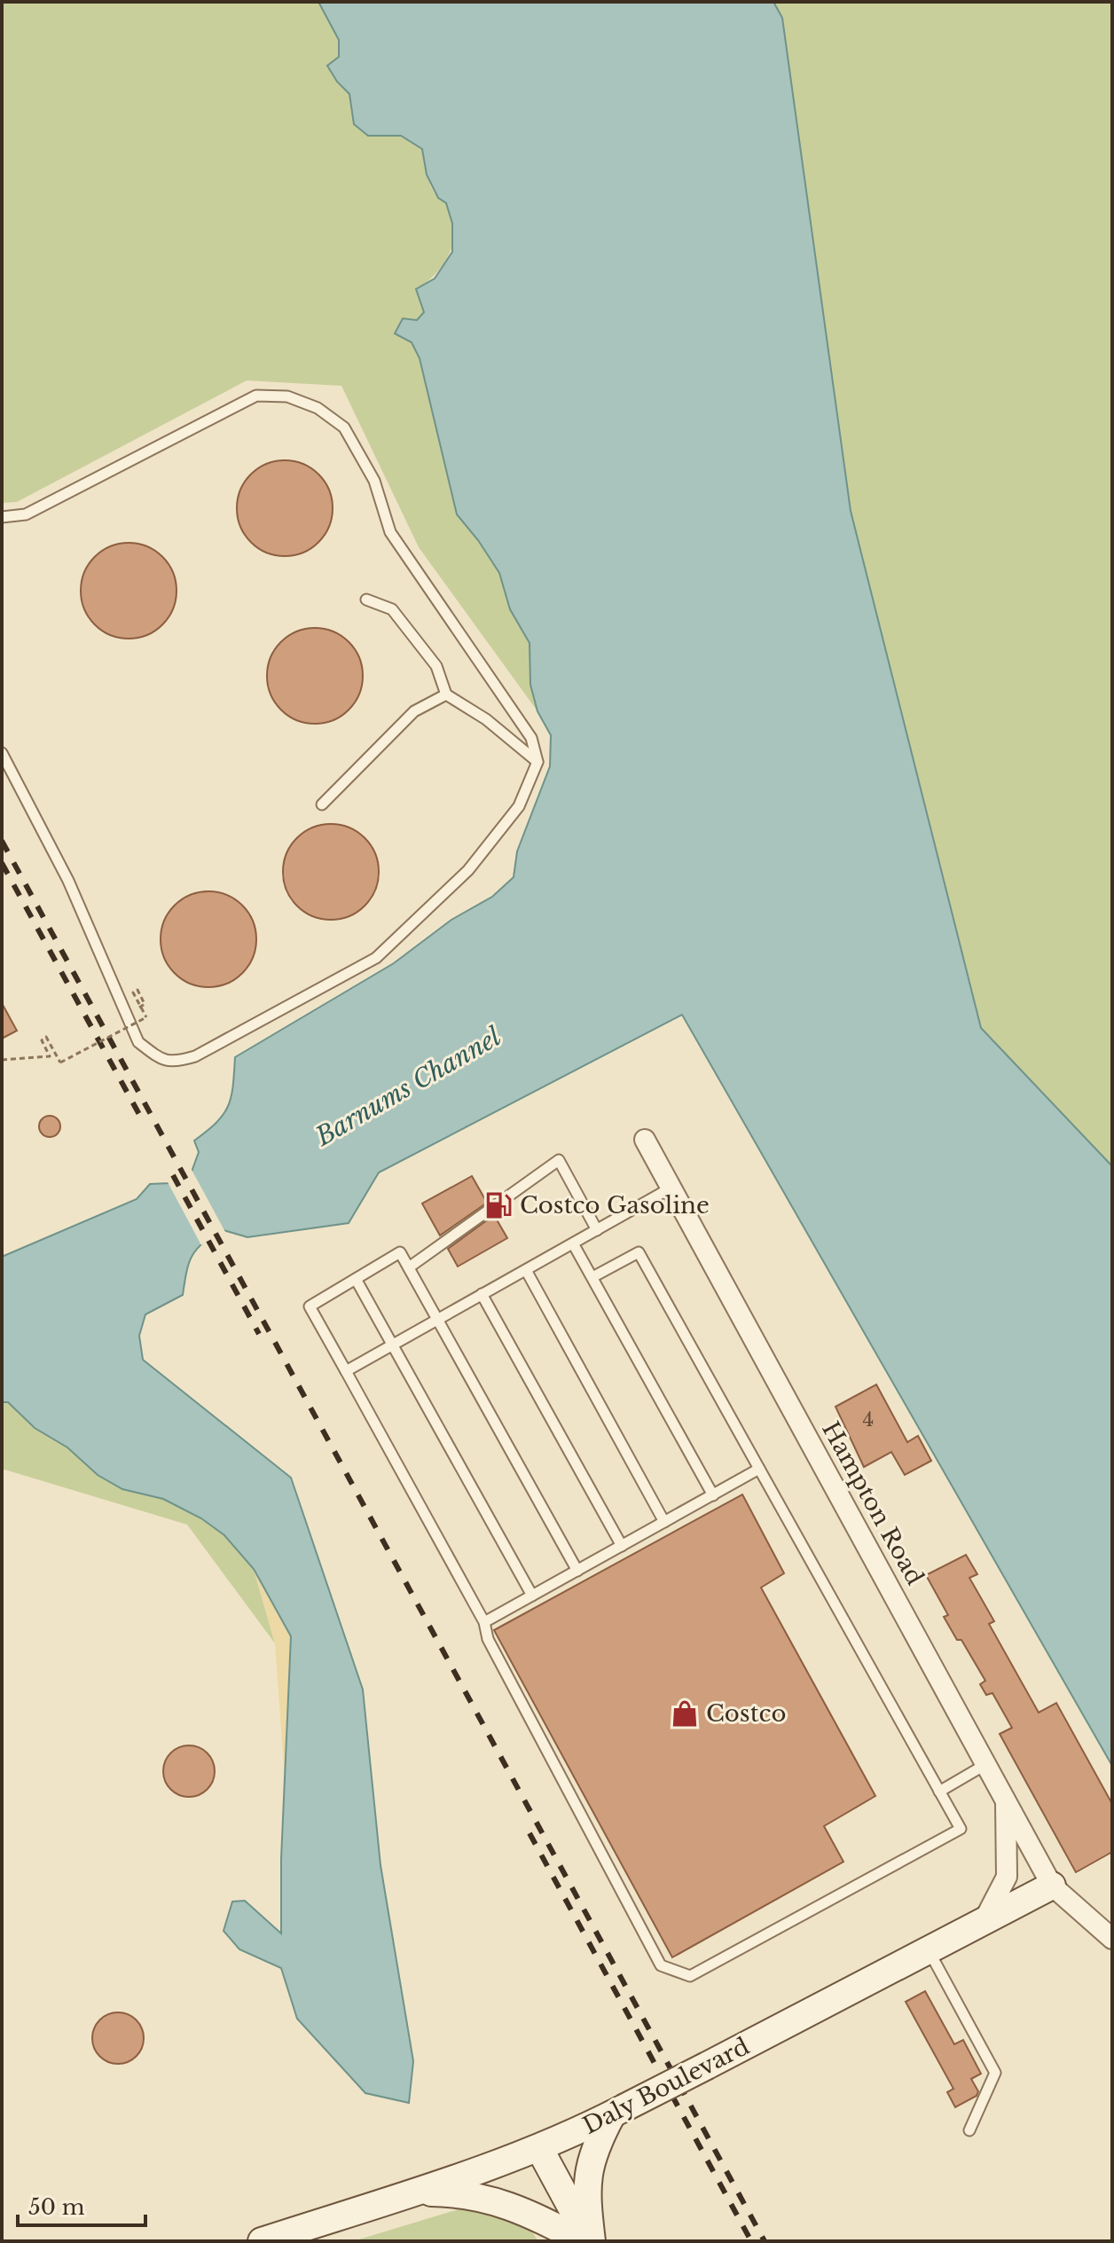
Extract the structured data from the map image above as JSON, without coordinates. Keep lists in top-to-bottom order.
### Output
{
  "streets": {
    "main road": ["Daly Boulevard"],
    "street": ["Hampton Road"]
  },
  "crossings": [
    ["Hampton Road", "Daly Boulevard"]
  ],
  "water": ["Barnums Channel"],
  "places": {
    "fuel station": ["Costco Gasoline"],
    "shop": ["Costco"]
  },
  "house_numbers": ["4"],
  "scale_bar": "50 m"
}
